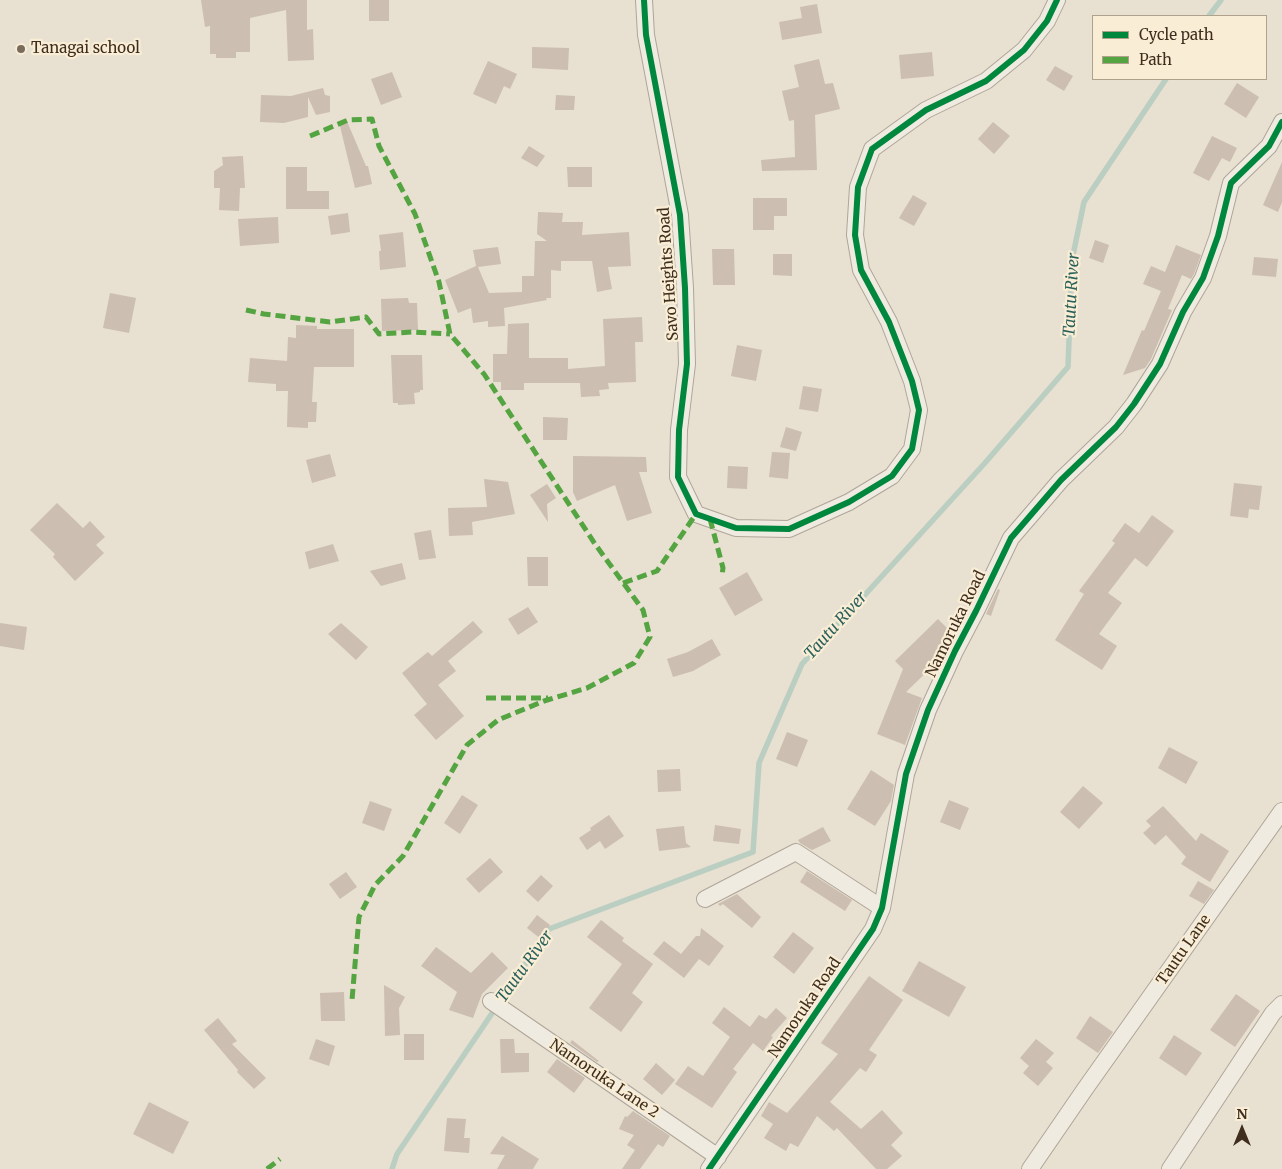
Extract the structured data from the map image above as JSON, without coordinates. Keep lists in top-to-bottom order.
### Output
{
  "streets": {
    "street": [
      "Savo Heights Road",
      "Namoruka Road",
      "Tautu Lane",
      "Namoruka Lane 2"
    ]
  },
  "crossings": [
    ["Namoruka Road", "Namoruka Lane 2"]
  ],
  "water": ["Tautu River"],
  "places": ["Tanagai school"],
  "legend": ["Cycle path", "Path"],
  "north": "top"
}
